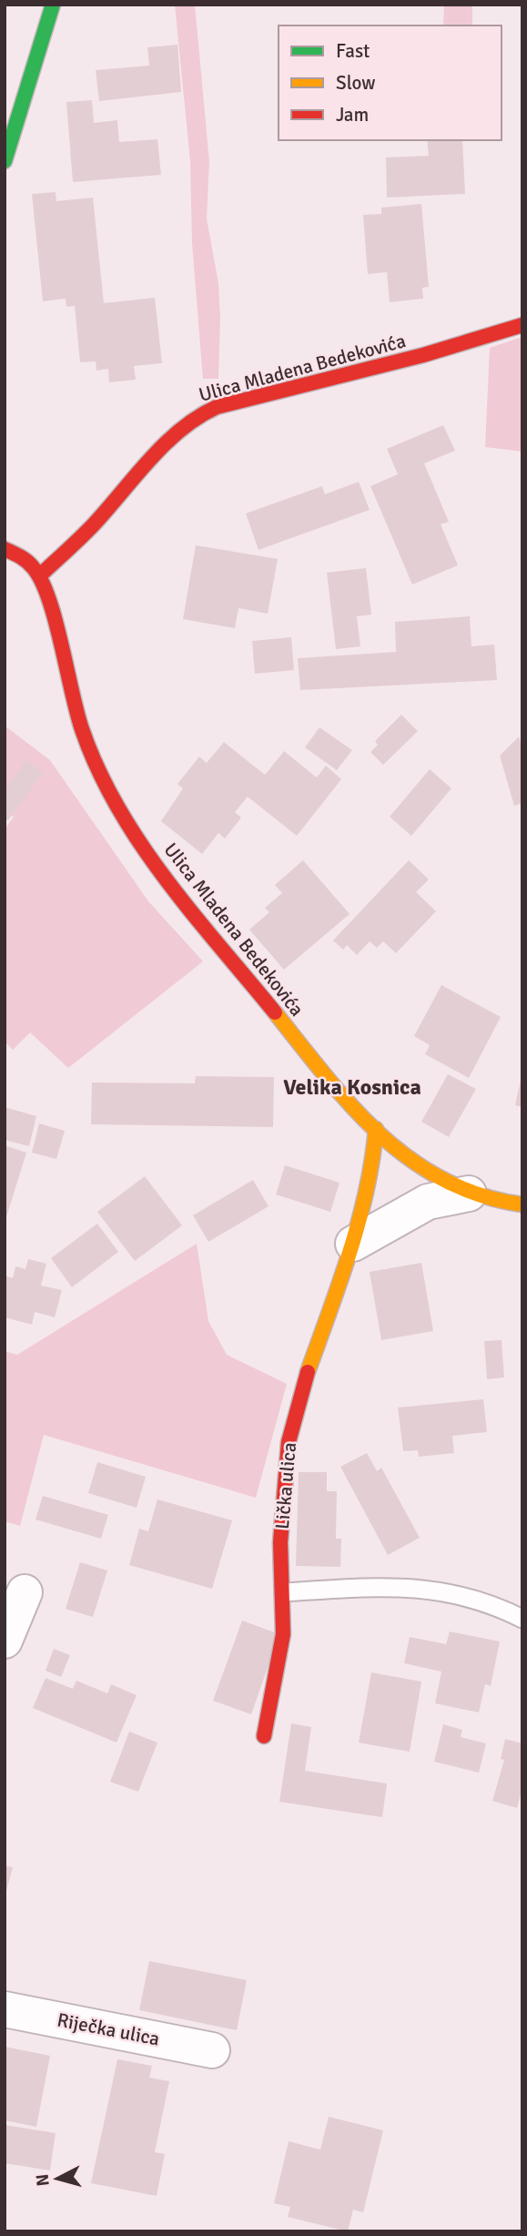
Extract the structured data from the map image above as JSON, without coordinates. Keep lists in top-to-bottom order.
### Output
{
  "streets": {
    "street": ["Ulica Mladena Bedekovića", "Lička ulica", "Riječka ulica"]
  },
  "crossings": [
    ["Ulica Mladena Bedekovića", "Lička ulica"]
  ],
  "districts": ["Velika Kosnica"],
  "legend": ["Fast", "Slow", "Jam"],
  "north": "left"
}
